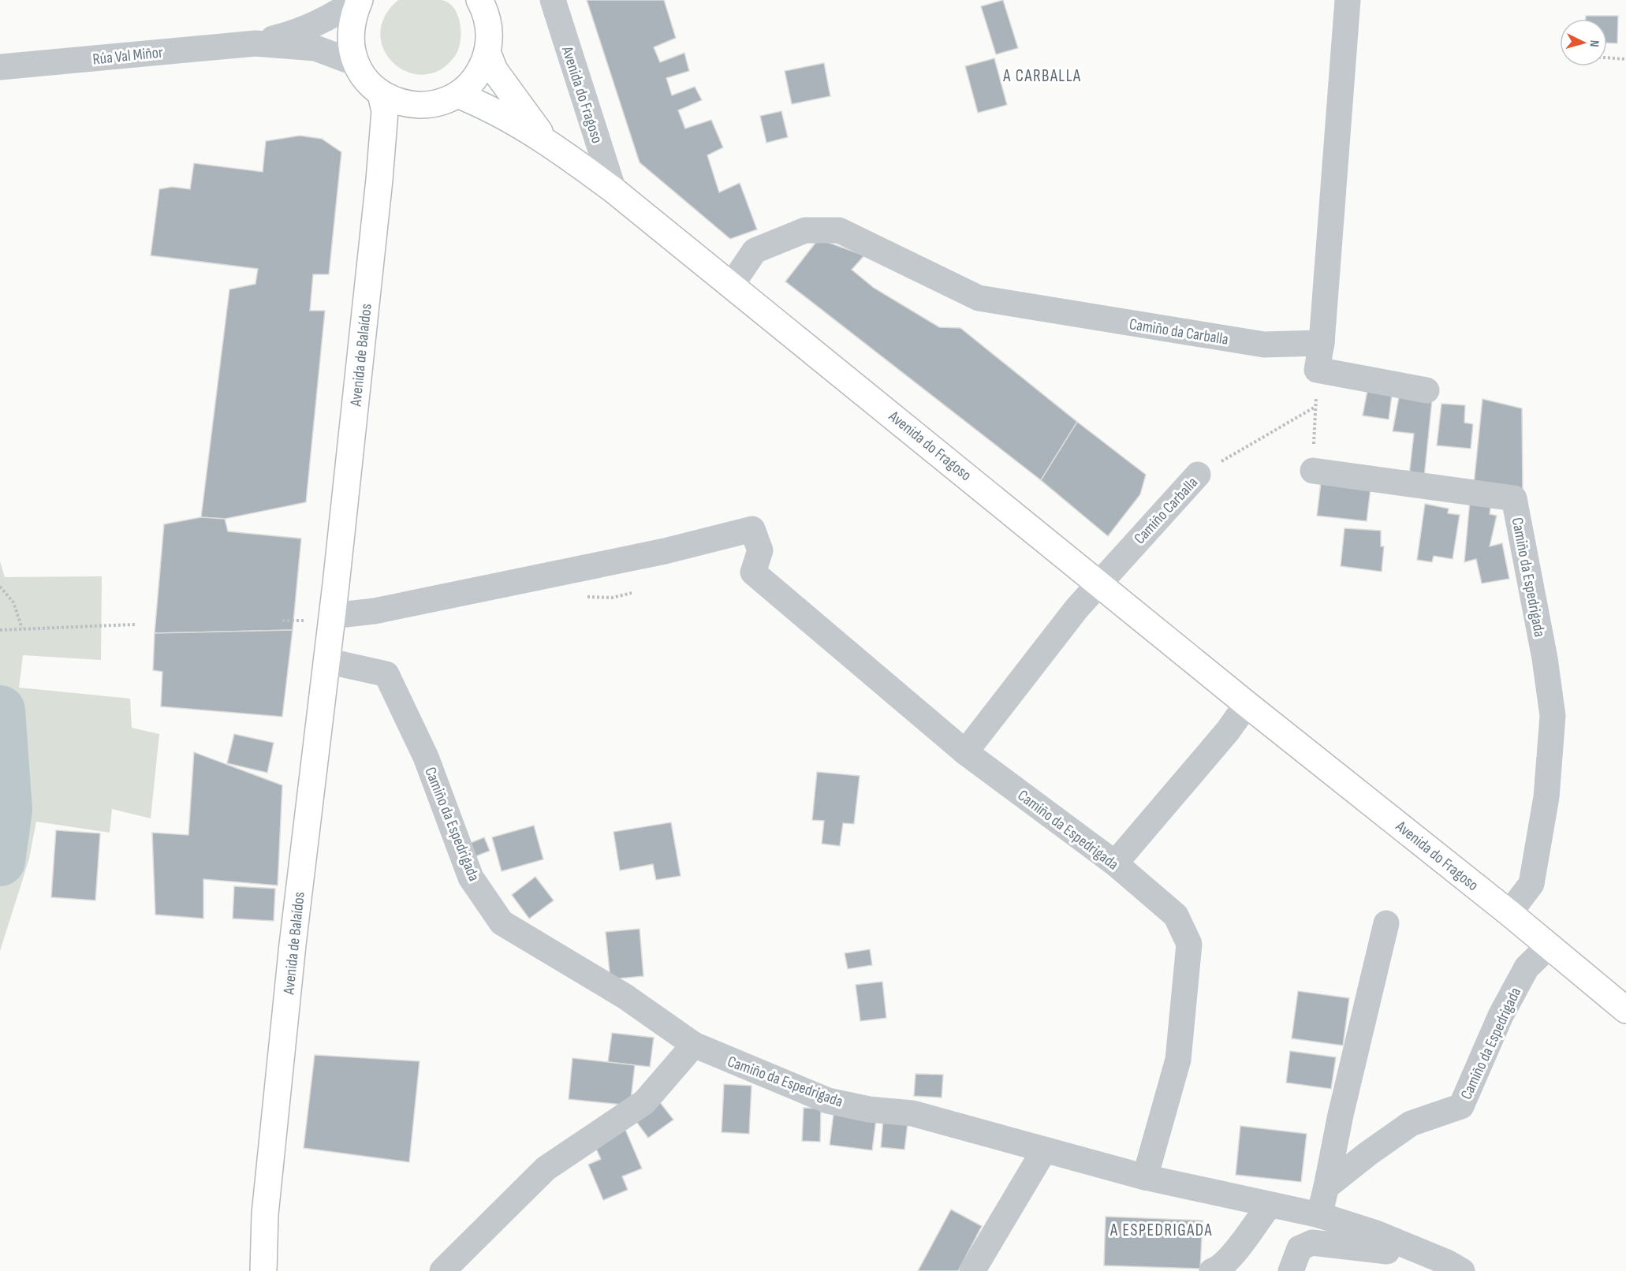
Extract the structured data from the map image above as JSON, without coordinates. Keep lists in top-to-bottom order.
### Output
{
  "streets": {
    "main road": ["Avenida do Fragoso", "Avenida de Balaídos"],
    "street": [
      "Rúa Val Miñor",
      "Camiño da Carballa",
      "Camiño Carballa",
      "Camiño da Espedrigada"
    ]
  },
  "crossings": [
    ["Avenida do Fragoso", "Camiño da Carballa"],
    ["Avenida do Fragoso", "Camiño Carballa"],
    ["Avenida do Fragoso", "Camiño da Espedrigada"],
    ["Avenida de Balaídos", "Camiño da Espedrigada"],
    ["Camiño Carballa", "Camiño da Espedrigada"]
  ],
  "districts": ["A CARBALLA", "A ESPEDRIGADA"],
  "north": "right"
}
